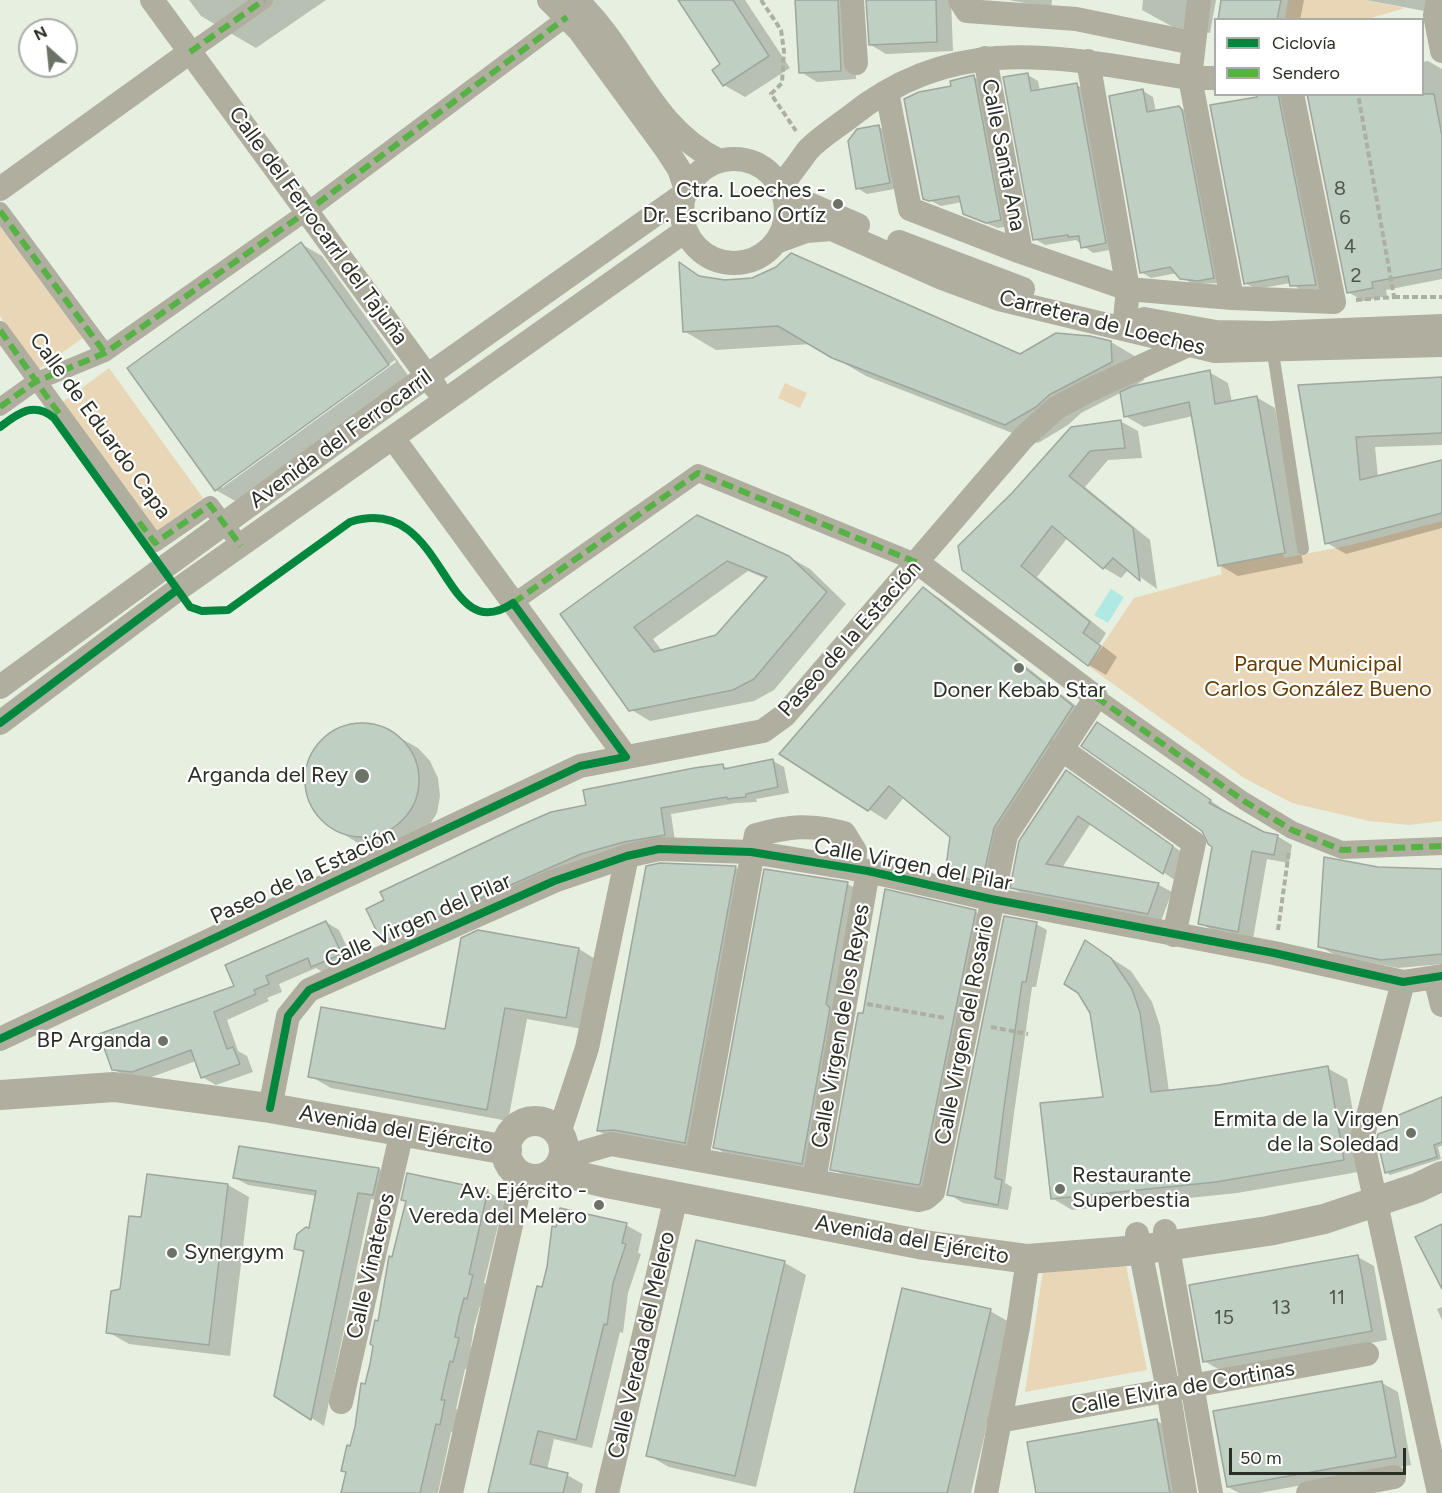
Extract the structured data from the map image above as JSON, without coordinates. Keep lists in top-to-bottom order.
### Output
{
  "streets": {
    "street": [
      "Calle Santa Ana",
      "Calle del Ferrocarrl del Tajuña",
      "Carretera de Loeches",
      "Calle de Eduardo Capa",
      "Avenida del Ferrocarril",
      "Paseo de la Estación",
      "Calle Virgen del Pilar",
      "Calle Virgen de los Reyes",
      "Calle Virgen del Rosario",
      "Avenida del Ejército",
      "Calle Vinateros",
      "Calle Vereda del Melero",
      "Calle Elvira de Cortinas"
    ]
  },
  "crossings": [
    ["Calle Santa Ana", "Carretera de Loeches"],
    ["Calle del Ferrocarrl del Tajuña", "Avenida del Ferrocarril"],
    ["Carretera de Loeches", "Avenida del Ferrocarril"],
    ["Carretera de Loeches", "Paseo de la Estación"],
    ["Calle de Eduardo Capa", "Avenida del Ferrocarril"],
    ["Calle Virgen del Pilar", "Calle Virgen de los Reyes"],
    ["Calle Virgen del Pilar", "Calle Virgen del Rosario"],
    ["Calle Virgen del Pilar", "Avenida del Ejército"],
    ["Calle Virgen de los Reyes", "Calle Virgen del Rosario"],
    ["Avenida del Ejército", "Calle Vinateros"],
    ["Avenida del Ejército", "Calle Vereda del Melero"]
  ],
  "parks": ["Parque Municipal Carlos González Bueno"],
  "places": [
    "Ctra. Loeches - Dr. Escribano Ortíz",
    "Doner Kebab Star",
    "Arganda del Rey",
    "BP Arganda",
    "Ermita de la Virgen de la Soledad",
    "Restaurante Superbestia",
    "Av. Ejército - Vereda del Melero",
    "Synergym"
  ],
  "house_numbers": [
    "8",
    "6",
    "4",
    "2",
    "11",
    "13",
    "15"
  ],
  "legend": ["Ciclovía", "Sendero"],
  "scale_bar": "50 m",
  "north": "top left"
}
